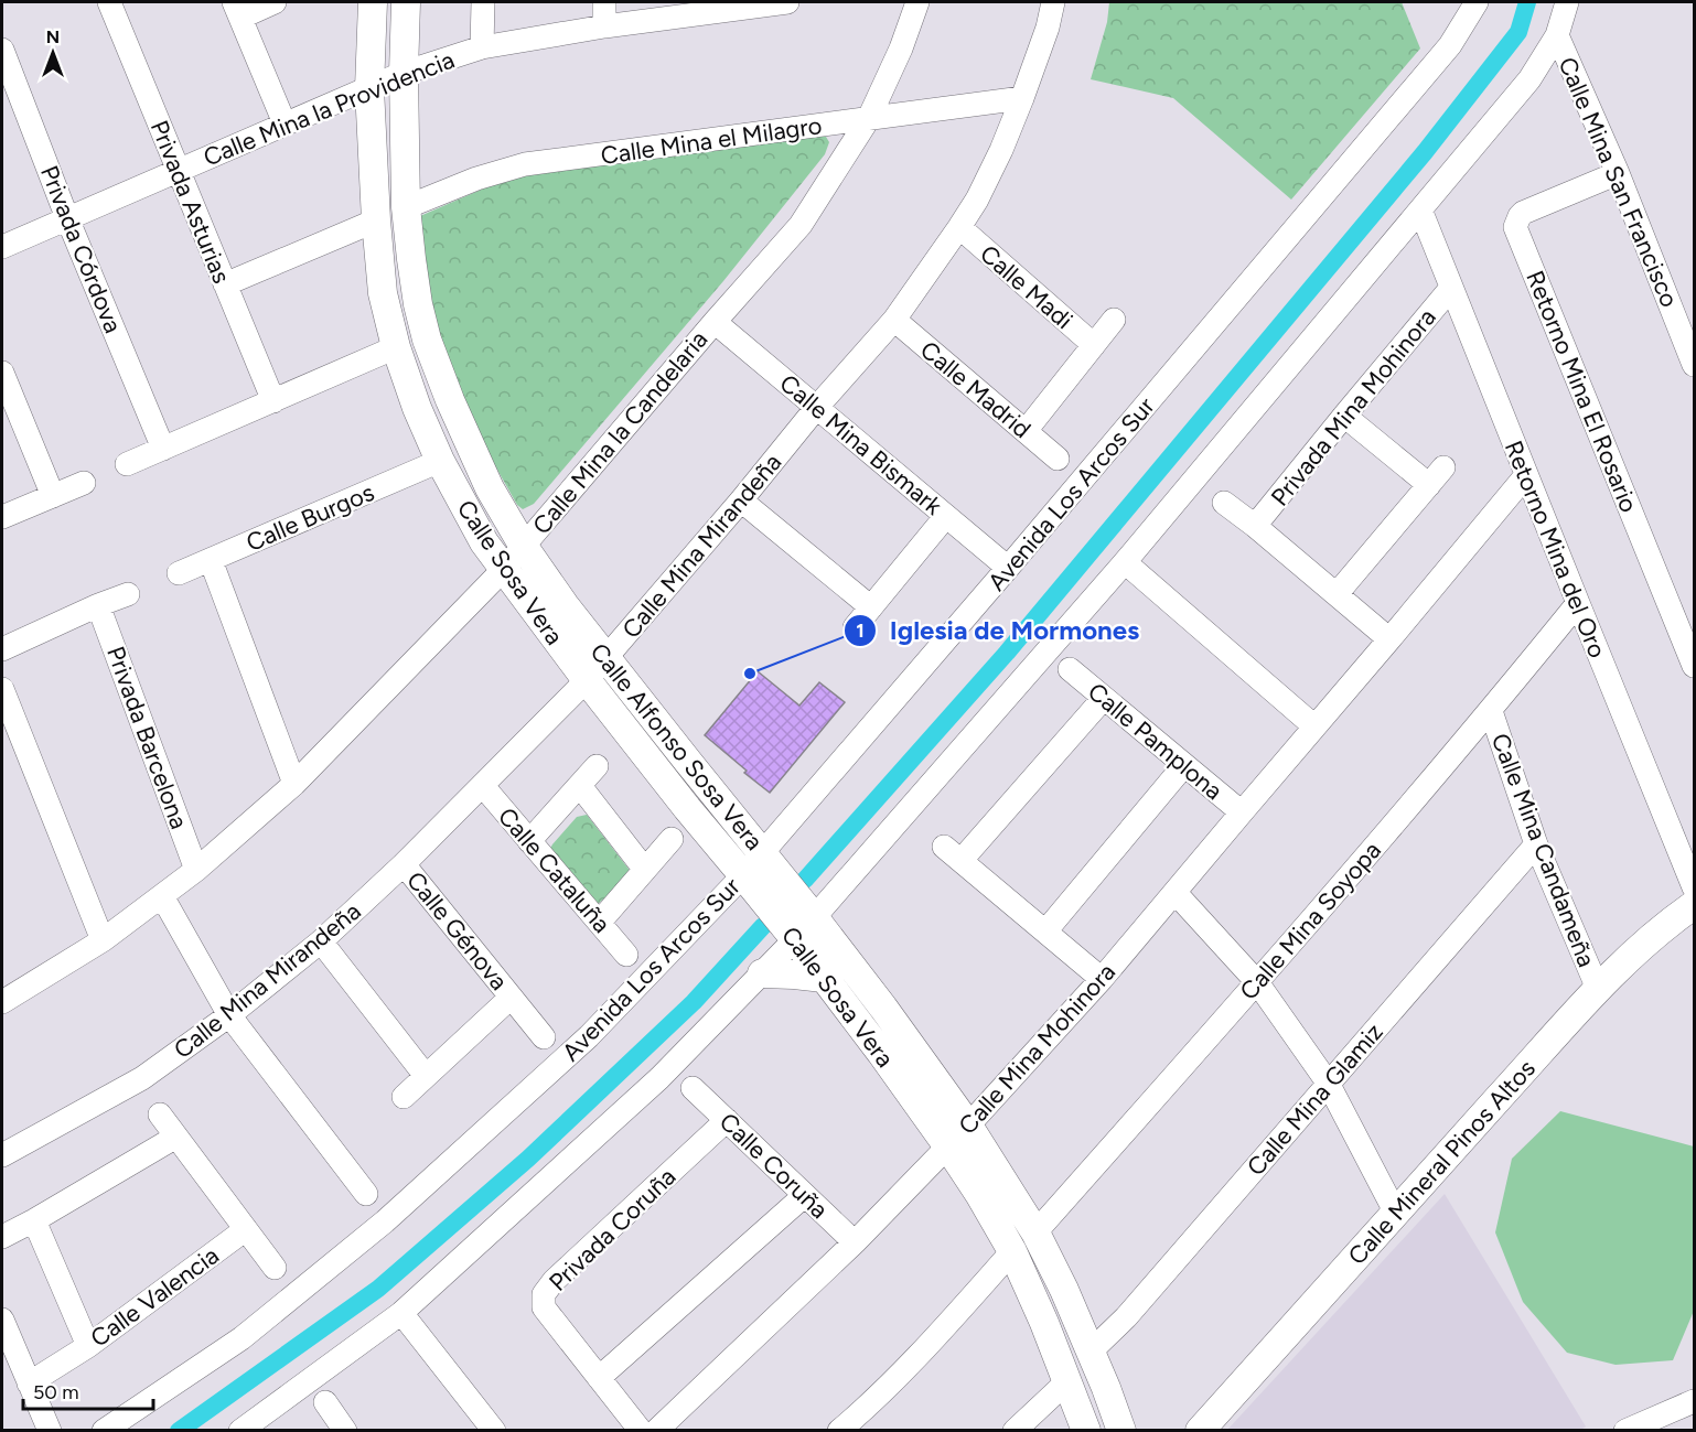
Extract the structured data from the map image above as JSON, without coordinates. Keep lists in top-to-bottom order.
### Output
{
  "streets": {
    "main road": ["Calle Sosa Vera", "Calle Alfonso Sosa Vera", "Calle Mineral Pinos Altos"],
    "street": [
      "Calle Mina la Providencia",
      "Calle Mina el Milagro",
      "Calle Mina San Francisco",
      "Privada Asturias",
      "Privada Córdova",
      "Calle Madi",
      "Calle Madrid",
      "Retorno Mina El Rosario",
      "Privada Mina Mohinora",
      "Calle Mina la Candelaria",
      "Calle Mina Bismark",
      "Avenida Los Arcos Sur",
      "Calle Burgos",
      "Calle Mina Mirandeña",
      "Retorno Mina del Oro",
      "Privada Barcelona",
      "Calle Pamplona",
      "Calle Mina Candameña",
      "Calle Cataluña",
      "Calle Mina Soyopa",
      "Calle Génova",
      "Calle Mina Mohinora",
      "Calle Mina Glamiz",
      "Calle Coruña",
      "Privada Coruña",
      "Calle Valencia"
    ]
  },
  "crossings": [
    ["Calle Mina la Providencia", "Privada Asturias"],
    ["Calle Mina la Providencia", "Privada Córdova"],
    ["Calle Mina la Providencia", "Calle Sosa Vera"],
    ["Calle Mina la Providencia", "Calle Alfonso Sosa Vera"],
    ["Calle Mina el Milagro", "Calle Mina la Candelaria"],
    ["Calle Mina el Milagro", "Calle Mina Mirandeña"],
    ["Calle Mina el Milagro", "Calle Alfonso Sosa Vera"],
    ["Calle Mina San Francisco", "Retorno Mina El Rosario"],
    ["Calle Madi", "Calle Madrid"],
    ["Calle Madi", "Calle Mina Mirandeña"],
    ["Calle Madrid", "Calle Mina Mirandeña"],
    ["Privada Mina Mohinora", "Retorno Mina del Oro"],
    ["Calle Mina la Candelaria", "Calle Mina Bismark"],
    ["Calle Mina la Candelaria", "Calle Sosa Vera"],
    ["Calle Mina la Candelaria", "Privada Barcelona"],
    ["Calle Mina la Candelaria", "Calle Alfonso Sosa Vera"],
    ["Calle Mina Bismark", "Avenida Los Arcos Sur"],
    ["Calle Mina Bismark", "Calle Mina Mirandeña"],
    ["Avenida Los Arcos Sur", "Calle Sosa Vera"],
    ["Avenida Los Arcos Sur", "Calle Alfonso Sosa Vera"],
    ["Calle Burgos", "Calle Sosa Vera"],
    ["Calle Mina Mirandeña", "Calle Sosa Vera"],
    ["Calle Mina Mirandeña", "Calle Alfonso Sosa Vera"],
    ["Calle Mina Mirandeña", "Calle Cataluña"],
    ["Calle Mina Mirandeña", "Calle Génova"],
    ["Retorno Mina del Oro", "Calle Mina Soyopa"],
    ["Retorno Mina del Oro", "Calle Mina Mohinora"],
    ["Calle Sosa Vera", "Calle Mina Mohinora"],
    ["Calle Pamplona", "Calle Mina Mohinora"],
    ["Calle Alfonso Sosa Vera", "Calle Mina Soyopa"],
    ["Calle Alfonso Sosa Vera", "Calle Mina Mohinora"],
    ["Calle Alfonso Sosa Vera", "Calle Mina Glamiz"],
    ["Calle Mina Candameña", "Calle Mina Soyopa"],
    ["Calle Mina Candameña", "Calle Mina Glamiz"],
    ["Calle Mina Candameña", "Calle Mineral Pinos Altos"],
    ["Calle Mina Mohinora", "Calle Coruña"],
    ["Calle Coruña", "Privada Coruña"]
  ],
  "places": ["Iglesia de Mormones"],
  "scale_bar": "50 m",
  "north": "top"
}
